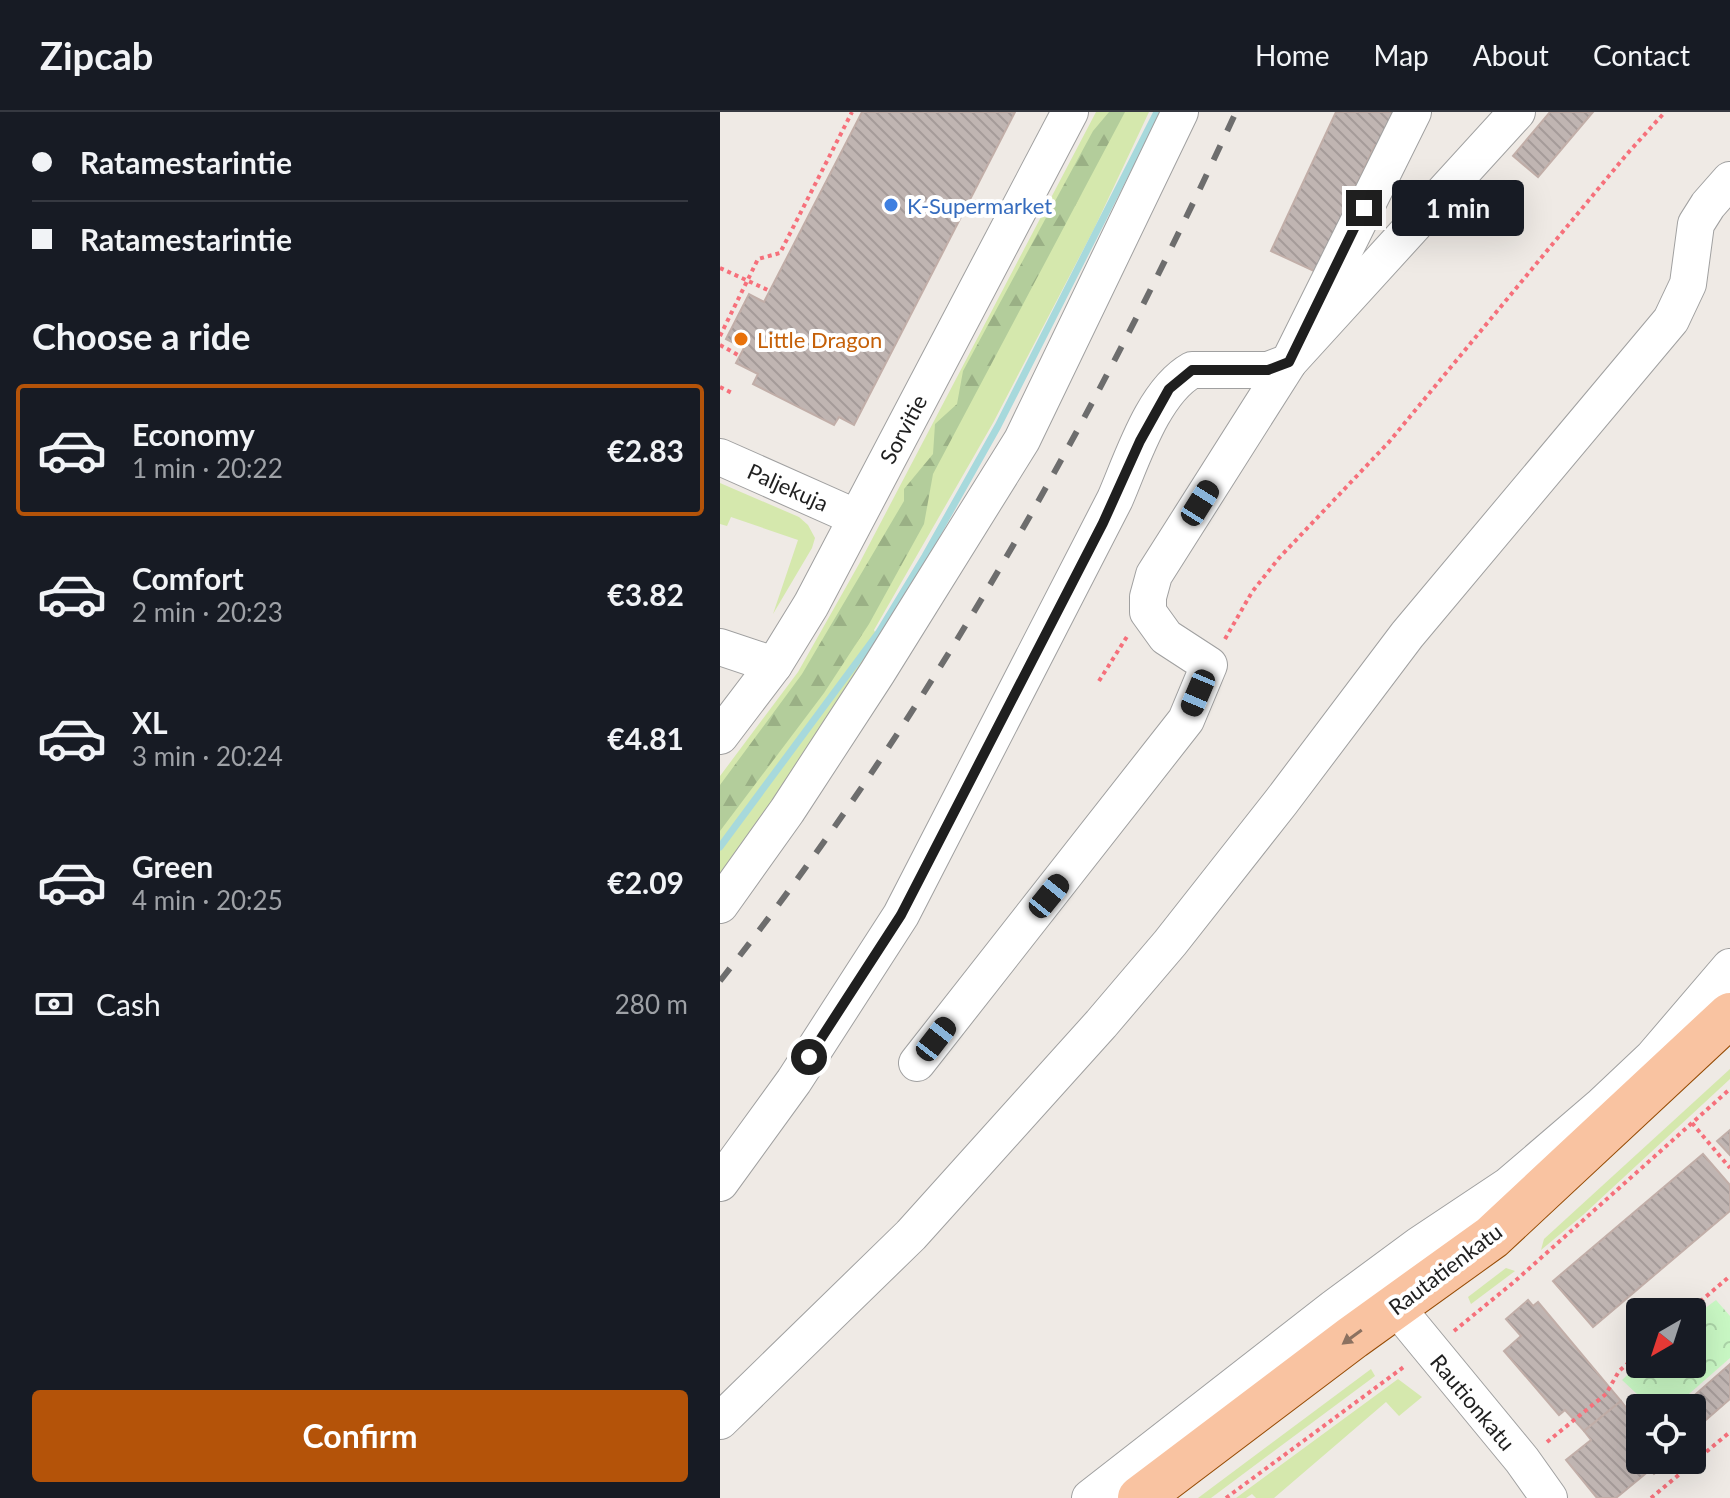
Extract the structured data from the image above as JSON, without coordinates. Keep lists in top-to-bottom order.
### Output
{
  "streets": {
    "main road": ["Rautatienkatu"],
    "street": ["Sorvitie", "Paljekuja", "Rautionkatu"]
  },
  "crossings": [
    ["Sorvitie", "Paljekuja"],
    ["Rautatienkatu", "Rautionkatu"]
  ],
  "places": ["K-Supermarket", "Little Dragon"],
  "north": "bottom left",
  "page": {
    "header": "Zipcab",
    "nav": [
      "Home",
      "Map",
      "About",
      "Contact"
    ],
    "banner": ["Ratamestarintie", "Ratamestarintie"],
    "bubble": "1 min",
    "heading": "Choose a ride",
    "list": [
      {
        "name": "Economy",
        "note": "1 min · 20:22",
        "value": "€2.83"
      },
      {
        "name": "Comfort",
        "note": "2 min · 20:23",
        "value": "€3.82"
      },
      {
        "name": "XL",
        "note": "3 min · 20:24",
        "value": "€4.81"
      },
      {
        "name": "Green",
        "note": "4 min · 20:25",
        "value": "€2.09"
      }
    ],
    "pay": ["Cash", "280 m"],
    "buttons": "Confirm"
  }
}
